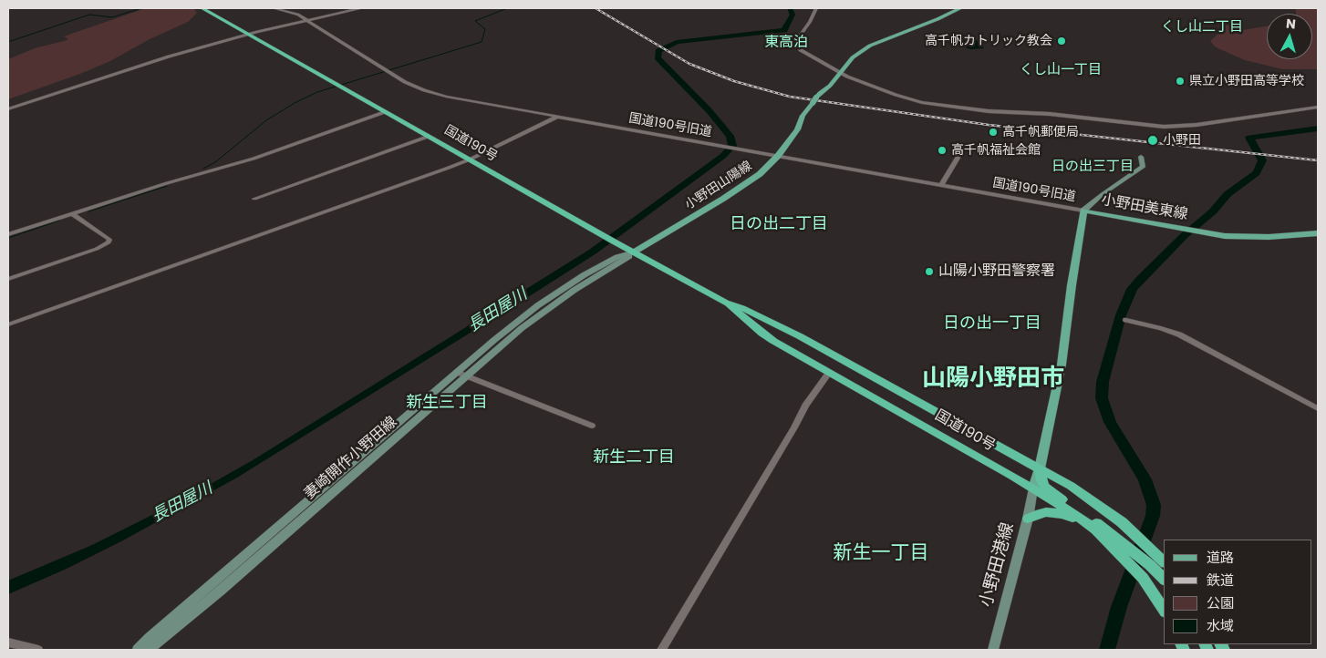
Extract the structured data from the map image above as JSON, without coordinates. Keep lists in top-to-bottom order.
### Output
{
  "streets": {
    "highway": ["国道190号"],
    "main road": [
      "小野田山陽線",
      "小野田美東線",
      "妻崎開作小野田線",
      "小野田港線"
    ],
    "street": ["国道190号旧道"]
  },
  "crossings": [
    ["国道190号旧道", "小野田山陽線"],
    ["国道190号旧道", "小野田美東線"],
    ["国道190号", "小野田山陽線"],
    ["国道190号", "小野田美東線"],
    ["国道190号", "妻崎開作小野田線"],
    ["国道190号", "小野田港線"],
    ["小野田山陽線", "妻崎開作小野田線"],
    ["小野田美東線", "小野田港線"]
  ],
  "districts": [
    "くし山二丁目",
    "東高泊",
    "くし山一丁目",
    "日の出三丁目",
    "日の出二丁目",
    "日の出一丁目",
    "山陽小野田市",
    "新生三丁目",
    "新生二丁目",
    "新生一丁目"
  ],
  "water": ["長田屋川"],
  "places": [
    "高千帆カトリック教会",
    "県立小野田高等学校",
    "高千帆郵便局",
    "小野田",
    "高千帆福祉会館",
    "山陽小野田警察署"
  ],
  "legend": [
    "道路",
    "鉄道",
    "公園",
    "水域"
  ],
  "north": "top"
}
